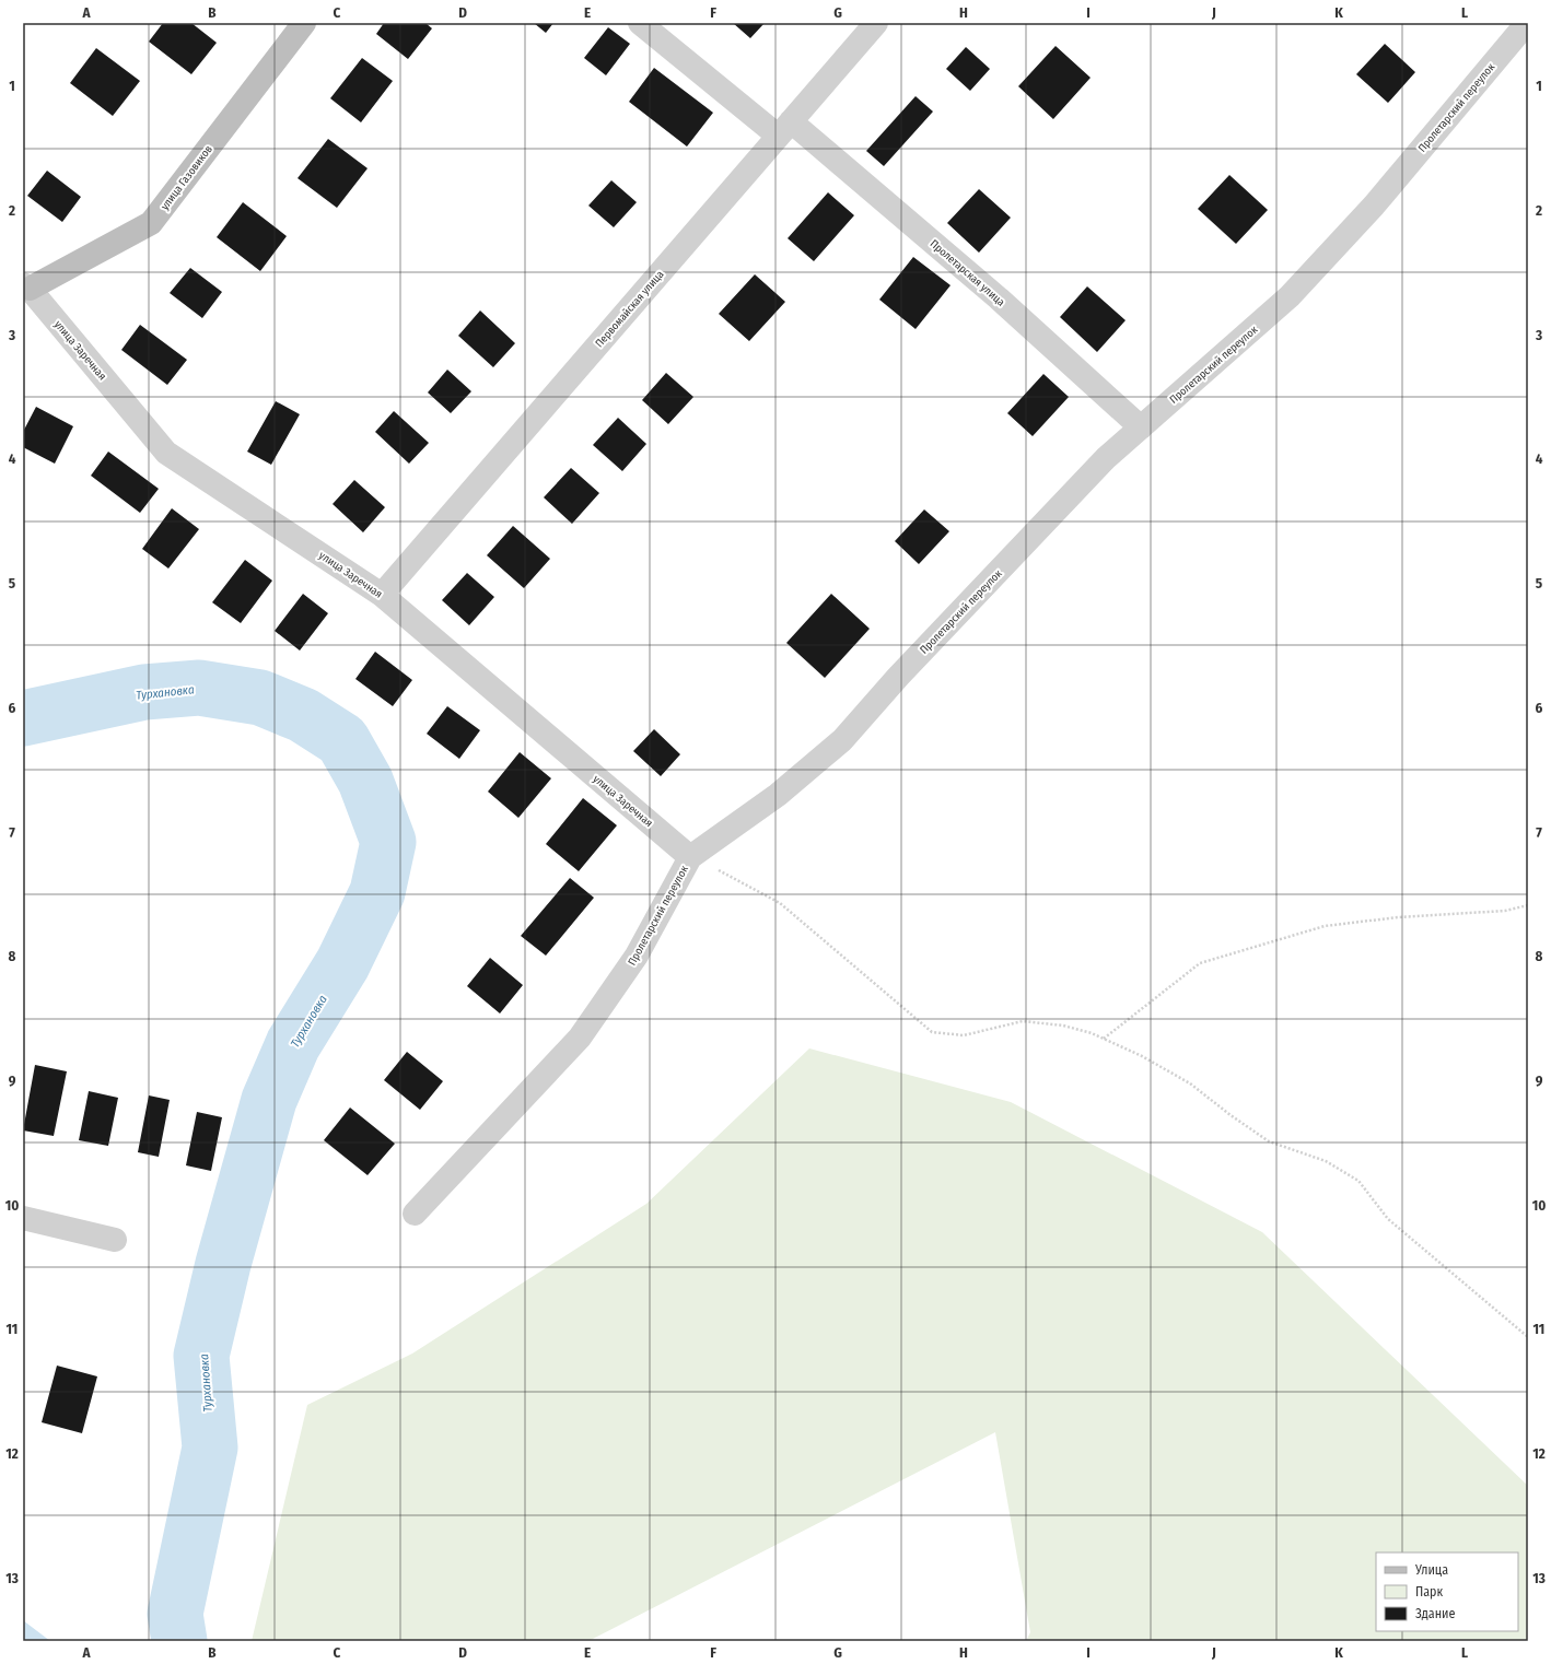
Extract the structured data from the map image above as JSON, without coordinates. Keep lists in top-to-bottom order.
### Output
{
  "streets": {
    "main road": ["улица Газовиков"],
    "street": [
      "Пролетарский переулок",
      "Пролетарская улица",
      "Первомайская улица",
      "улица Заречная"
    ]
  },
  "crossings": [
    ["Пролетарский переулок", "Пролетарская улица"],
    ["Пролетарский переулок", "улица Заречная"],
    ["улица Газовиков", "улица Заречная"],
    ["Пролетарская улица", "Первомайская улица"],
    ["Первомайская улица", "улица Заречная"]
  ],
  "water": ["Турхановка"],
  "legend": ["Улица", "Парк", "Здание"],
  "grid": {
    "columns": [
      "A",
      "B",
      "C",
      "D",
      "E",
      "F",
      "G",
      "H",
      "I",
      "J",
      "K",
      "L"
    ],
    "rows": [
      "1",
      "2",
      "3",
      "4",
      "5",
      "6",
      "7",
      "8",
      "9",
      "10",
      "11",
      "12",
      "13"
    ]
  }
}
